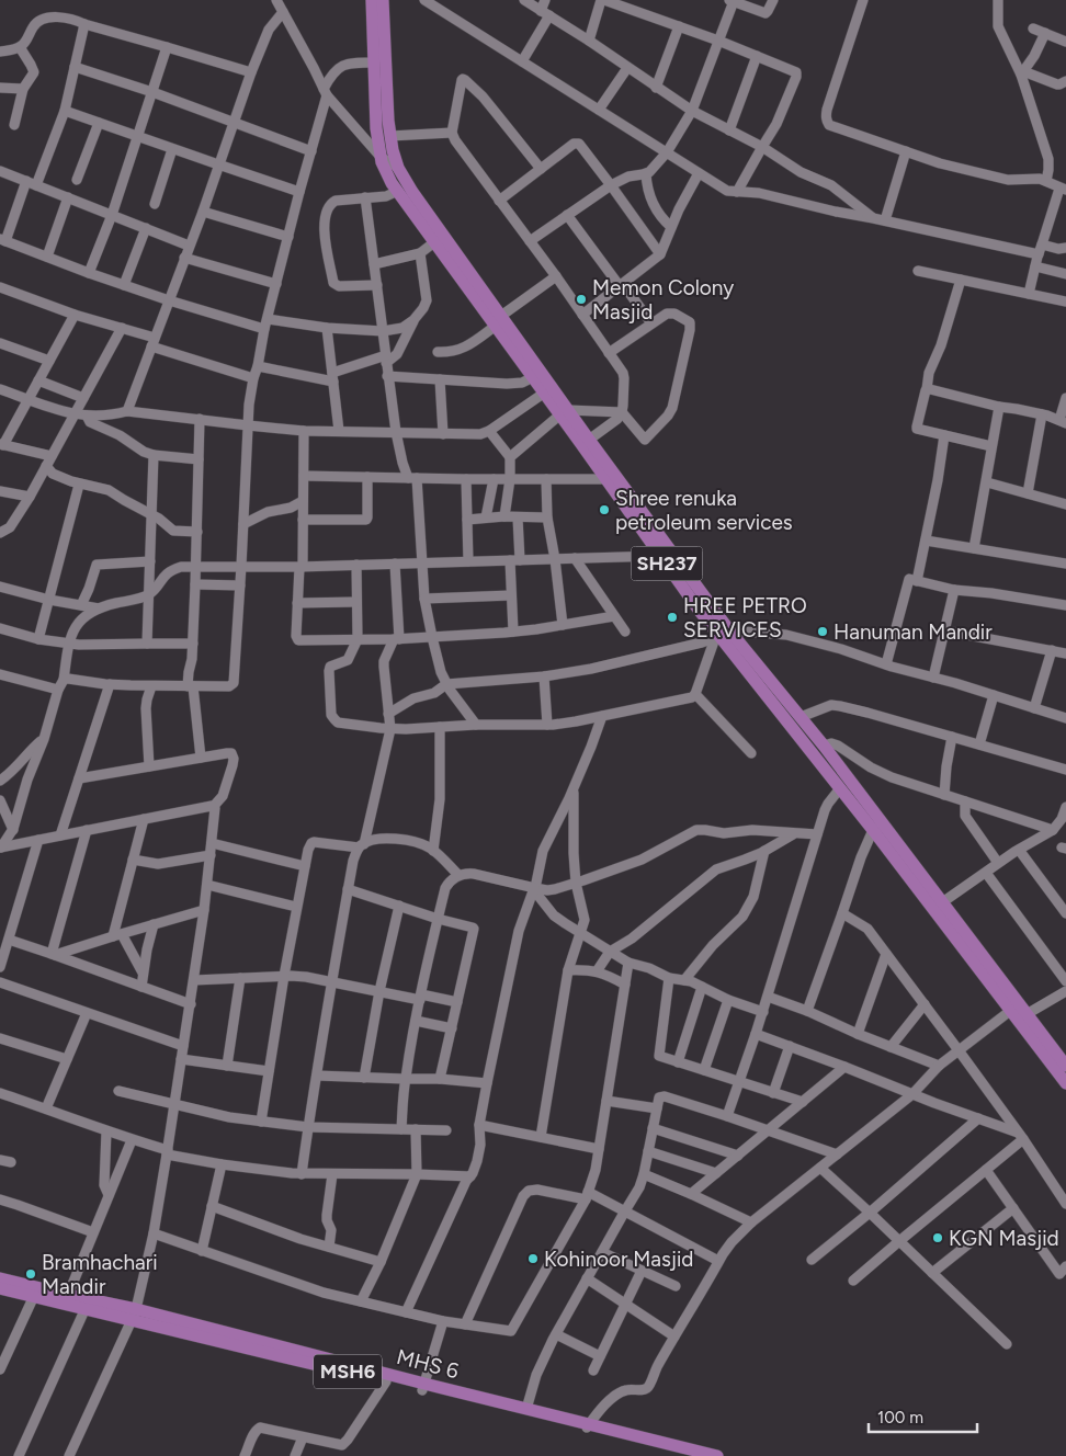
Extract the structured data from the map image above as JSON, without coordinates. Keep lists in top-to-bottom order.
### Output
{
  "streets": {
    "main road": ["SH237", "MHS 6", "MSH6"]
  },
  "crossings": [
    ["MHS 6", "MSH6"]
  ],
  "places": [
    "Memon Colony Masjid",
    "Shree renuka petroleum services",
    "HREE PETRO SERVICES",
    "Hanuman Mandir",
    "KGN Masjid",
    "Kohinoor Masjid",
    "Bramhachari Mandir"
  ],
  "scale_bar": "100 m"
}
